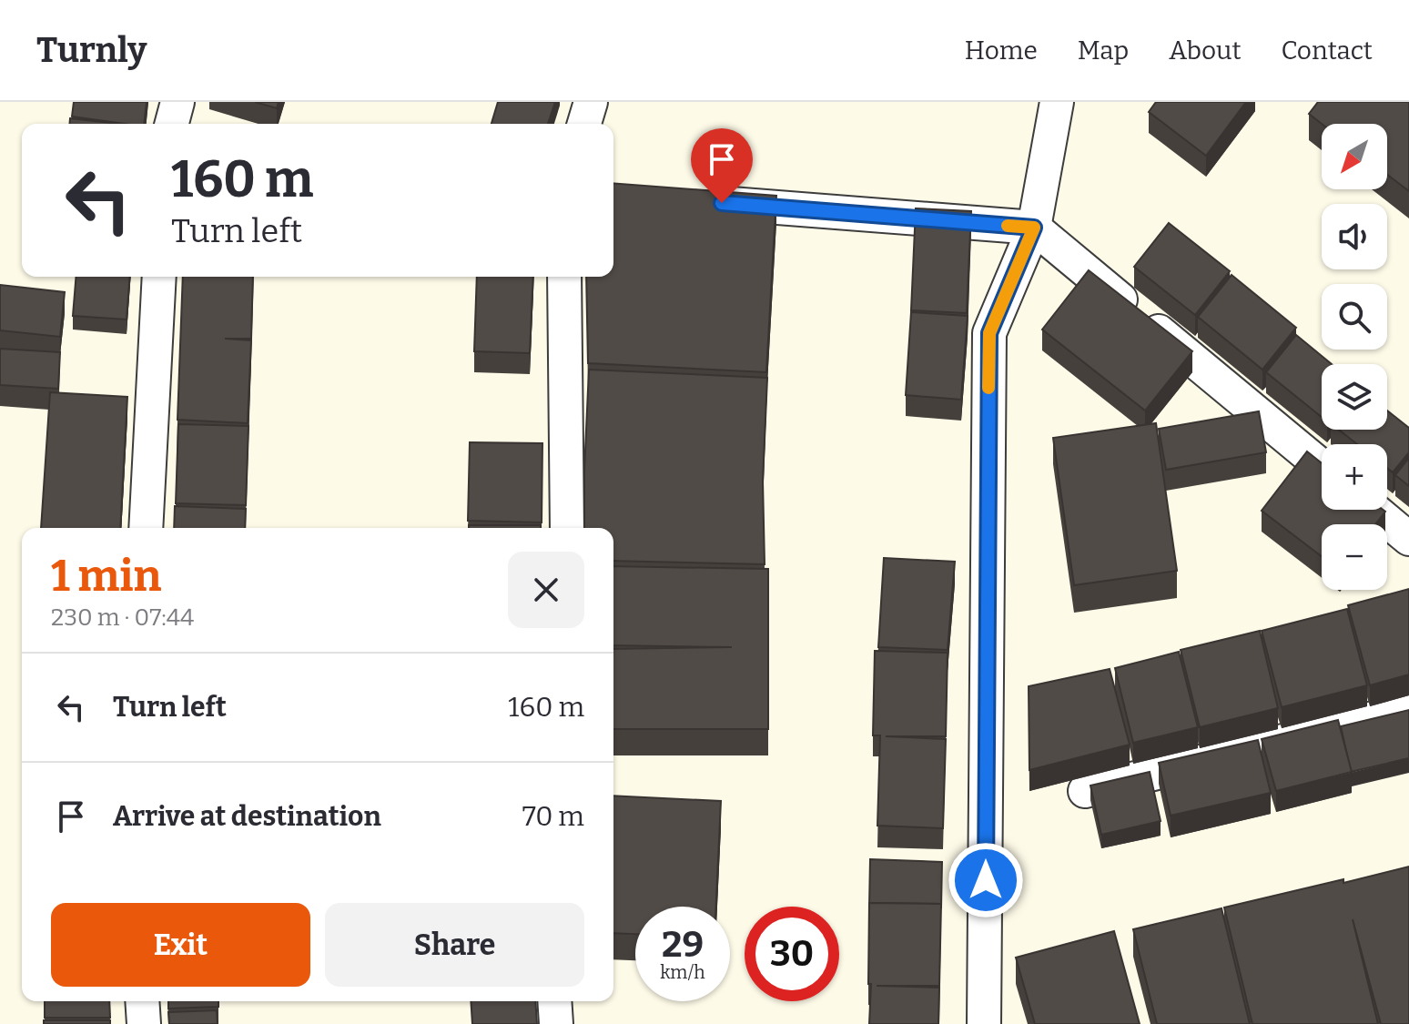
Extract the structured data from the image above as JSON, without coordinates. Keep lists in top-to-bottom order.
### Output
{
  "north": "bottom left",
  "page": {
    "header": "Turnly",
    "nav": [
      "Home",
      "Map",
      "About",
      "Contact"
    ],
    "map_buttons": ["+", "−"],
    "turn": ["160 m", "Turn left"],
    "heading": ["1 min", "230 m · 07:44"],
    "list": [
      {
        "name": "Turn left",
        "value": "160 m"
      },
      {
        "name": "Arrive at destination",
        "value": "70 m"
      }
    ],
    "buttons": ["Exit", "Share"],
    "speed": "29 km/h",
    "limit": "30"
  }
}
